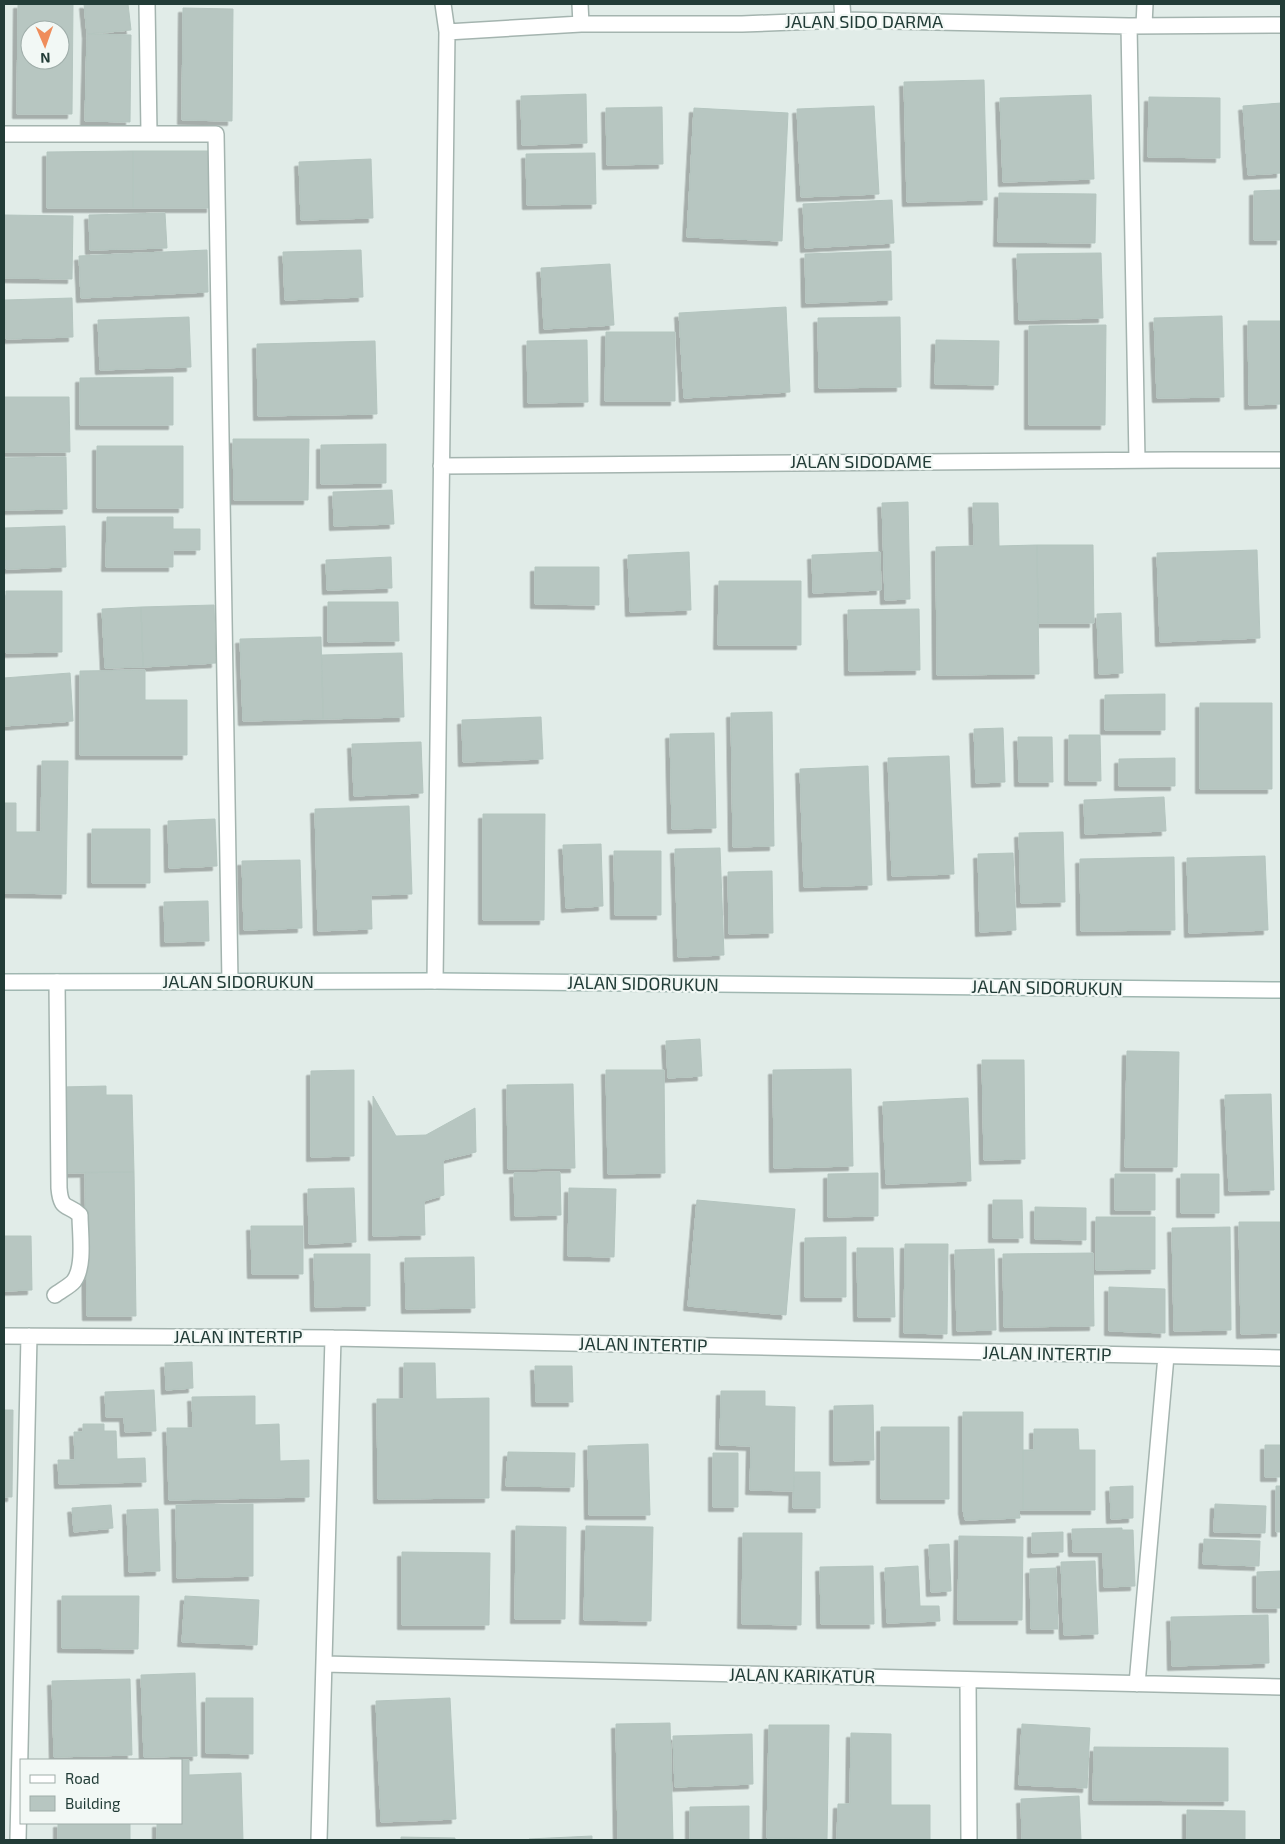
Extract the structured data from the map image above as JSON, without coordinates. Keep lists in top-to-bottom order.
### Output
{
  "streets": {
    "street": [
      "JALAN SIDO DARMA",
      "JALAN SIDODAME",
      "JALAN SIDORUKUN",
      "JALAN INTERTIP",
      "JALAN KARIKATUR"
    ]
  },
  "legend": ["Road", "Building"],
  "north": "bottom"
}
